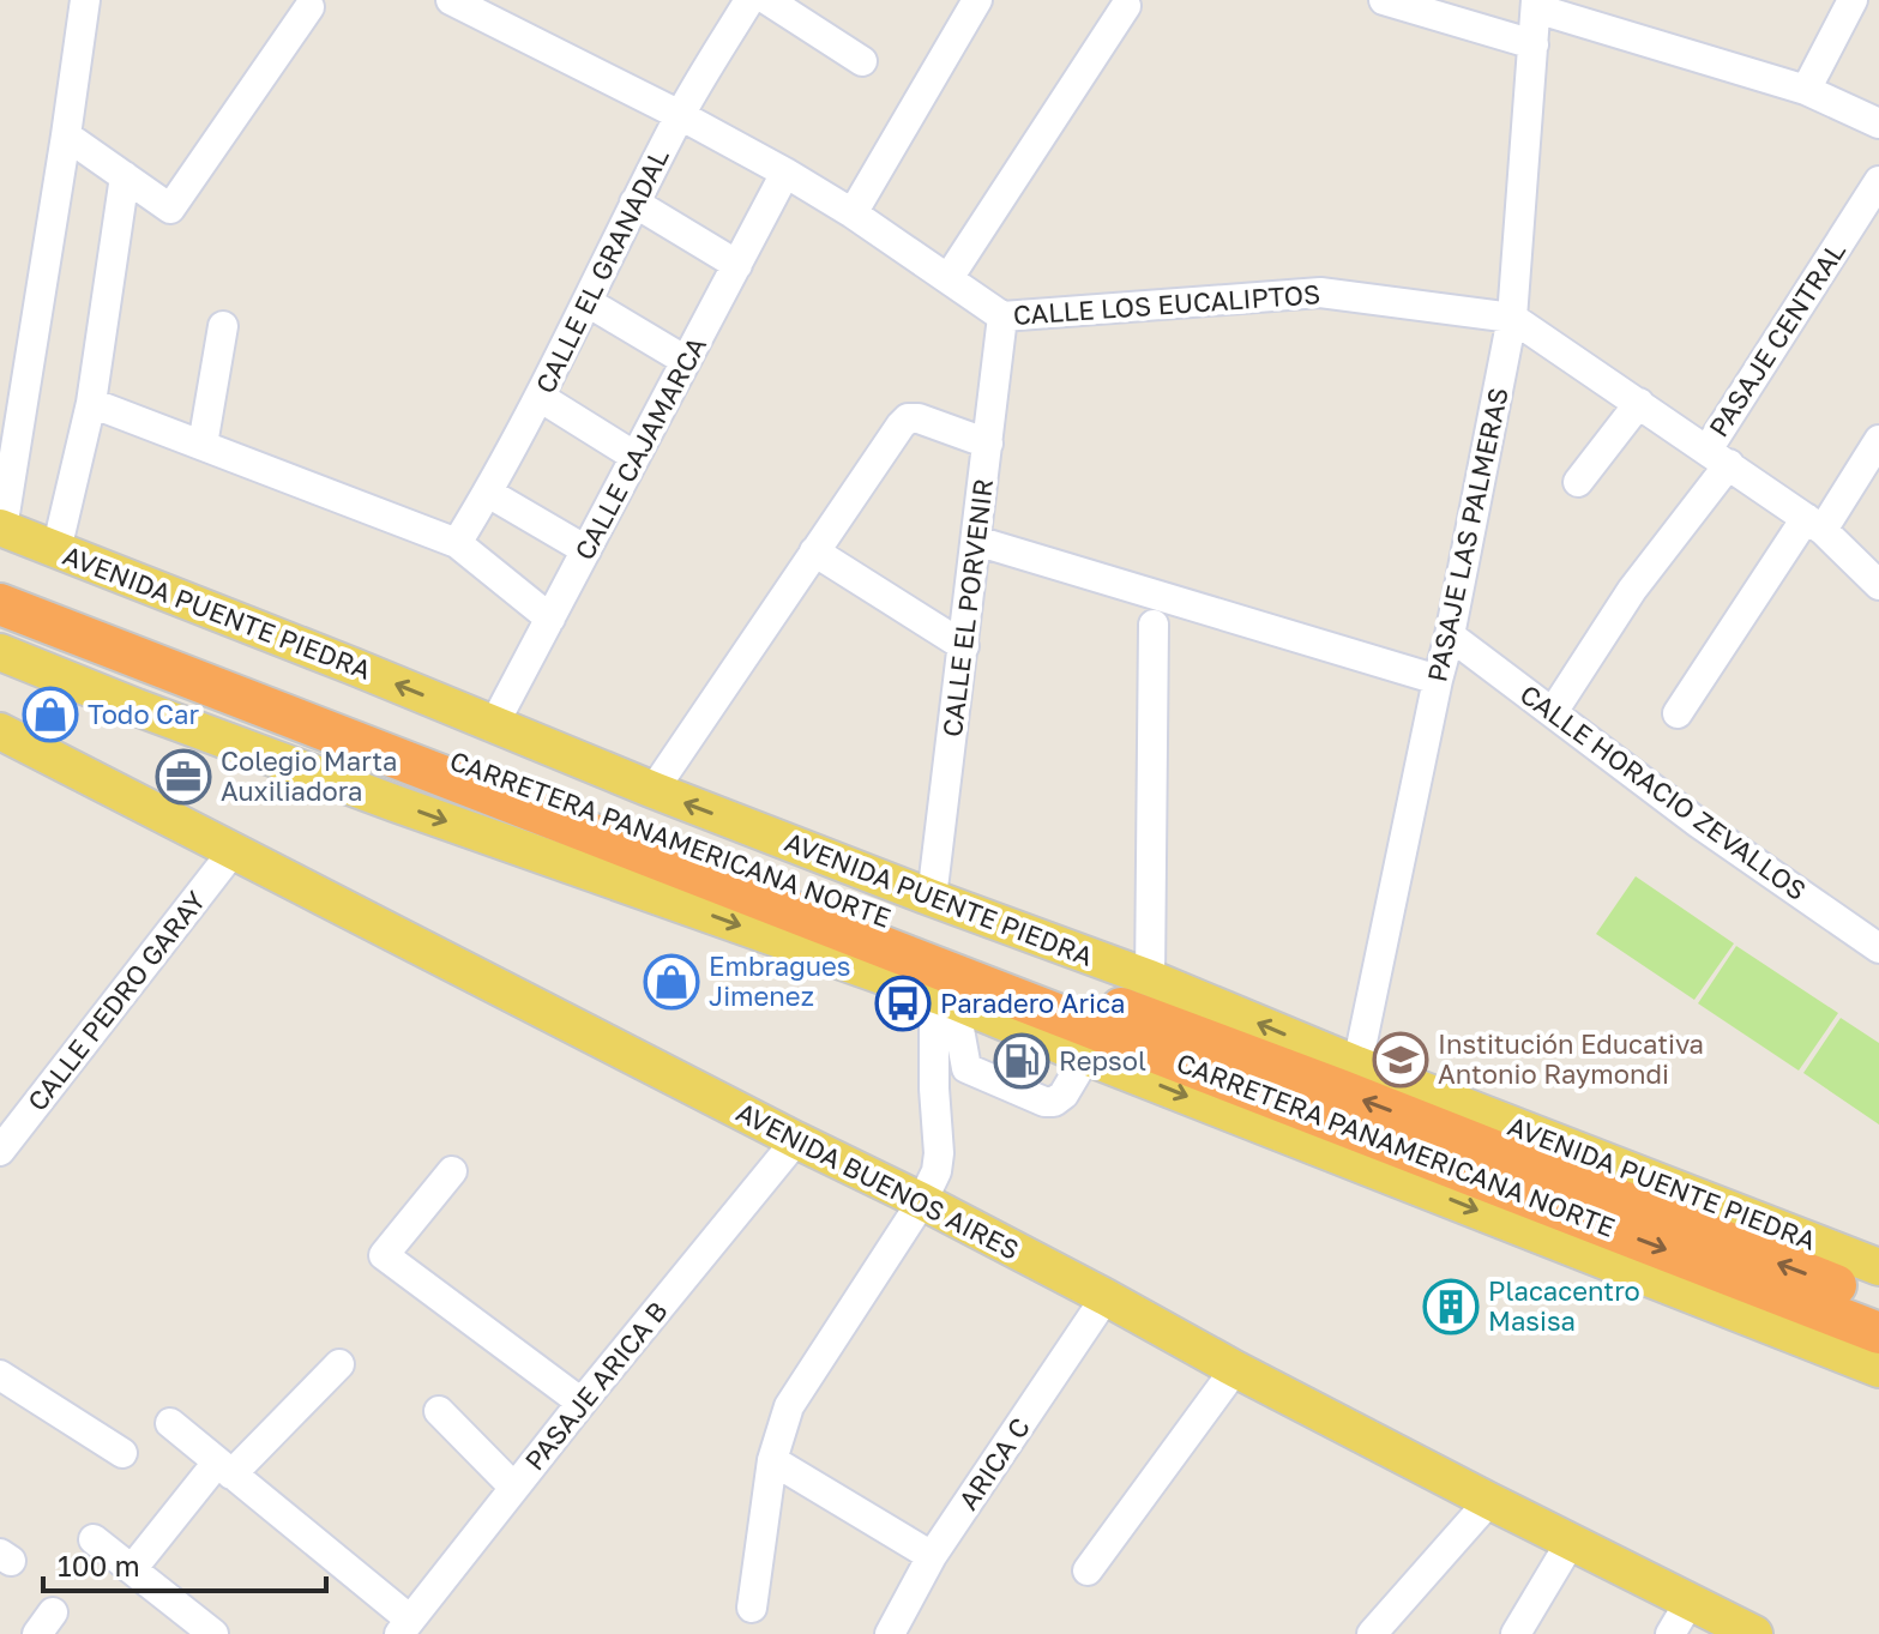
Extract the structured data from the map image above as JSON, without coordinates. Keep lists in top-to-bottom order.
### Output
{
  "streets": {
    "highway": ["CARRETERA PANAMERICANA NORTE"],
    "main road": ["AVENIDA PUENTE PIEDRA", "AVENIDA BUENOS AIRES"],
    "street": [
      "CALLE EL GRANADAL",
      "CALLE LOS EUCALIPTOS",
      "PASAJE CENTRAL",
      "CALLE CAJAMARCA",
      "PASAJE LAS PALMERAS",
      "CALLE EL PORVENIR",
      "CALLE HORACIO ZEVALLOS",
      "CALLE PEDRO GARAY",
      "PASAJE ARICA B",
      "ARICA C"
    ]
  },
  "crossings": [
    ["CALLE EL GRANADAL", "CALLE LOS EUCALIPTOS"],
    ["CALLE LOS EUCALIPTOS", "PASAJE CENTRAL"],
    ["CALLE LOS EUCALIPTOS", "CALLE CAJAMARCA"],
    ["CALLE LOS EUCALIPTOS", "PASAJE LAS PALMERAS"],
    ["CALLE LOS EUCALIPTOS", "CALLE EL PORVENIR"],
    ["PASAJE CENTRAL", "CALLE HORACIO ZEVALLOS"],
    ["CALLE CAJAMARCA", "AVENIDA PUENTE PIEDRA"],
    ["PASAJE LAS PALMERAS", "AVENIDA PUENTE PIEDRA"],
    ["PASAJE LAS PALMERAS", "CALLE HORACIO ZEVALLOS"],
    ["CALLE EL PORVENIR", "AVENIDA PUENTE PIEDRA"],
    ["CALLE PEDRO GARAY", "AVENIDA BUENOS AIRES"],
    ["AVENIDA BUENOS AIRES", "PASAJE ARICA B"],
    ["AVENIDA BUENOS AIRES", "ARICA C"]
  ],
  "places": {
    "shop": ["Todo Car", "Embragues Jimenez"],
    "office": ["Colegio Marta Auxiliadora"],
    "bus stop": ["Paradero Arica"],
    "school or university": ["Institución Educativa Antonio Raymondi"],
    "fuel station": ["Repsol"],
    "building": ["Placacentro Masisa"]
  },
  "scale_bar": "100 m"
}
